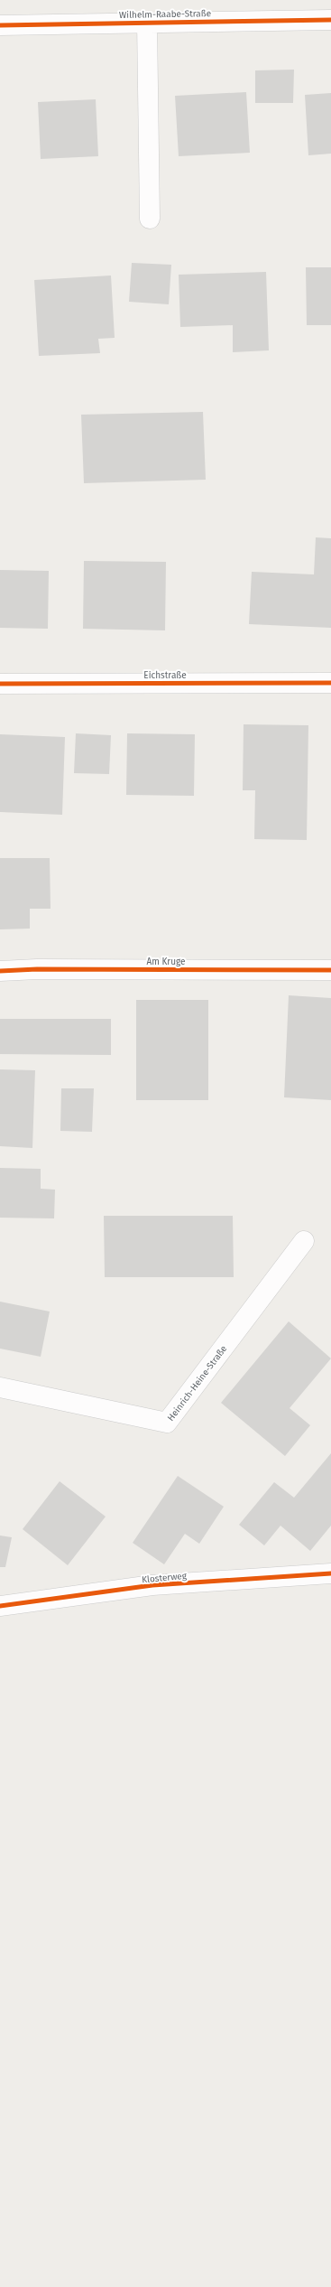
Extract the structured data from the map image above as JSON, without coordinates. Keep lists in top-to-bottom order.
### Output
{
  "streets": {
    "street": [
      "Wilhelm-Raabe-Straße",
      "Eichstraße",
      "Am Kruge",
      "Heinrich-Heine-Straße",
      "Klosterweg"
    ]
  }
}
